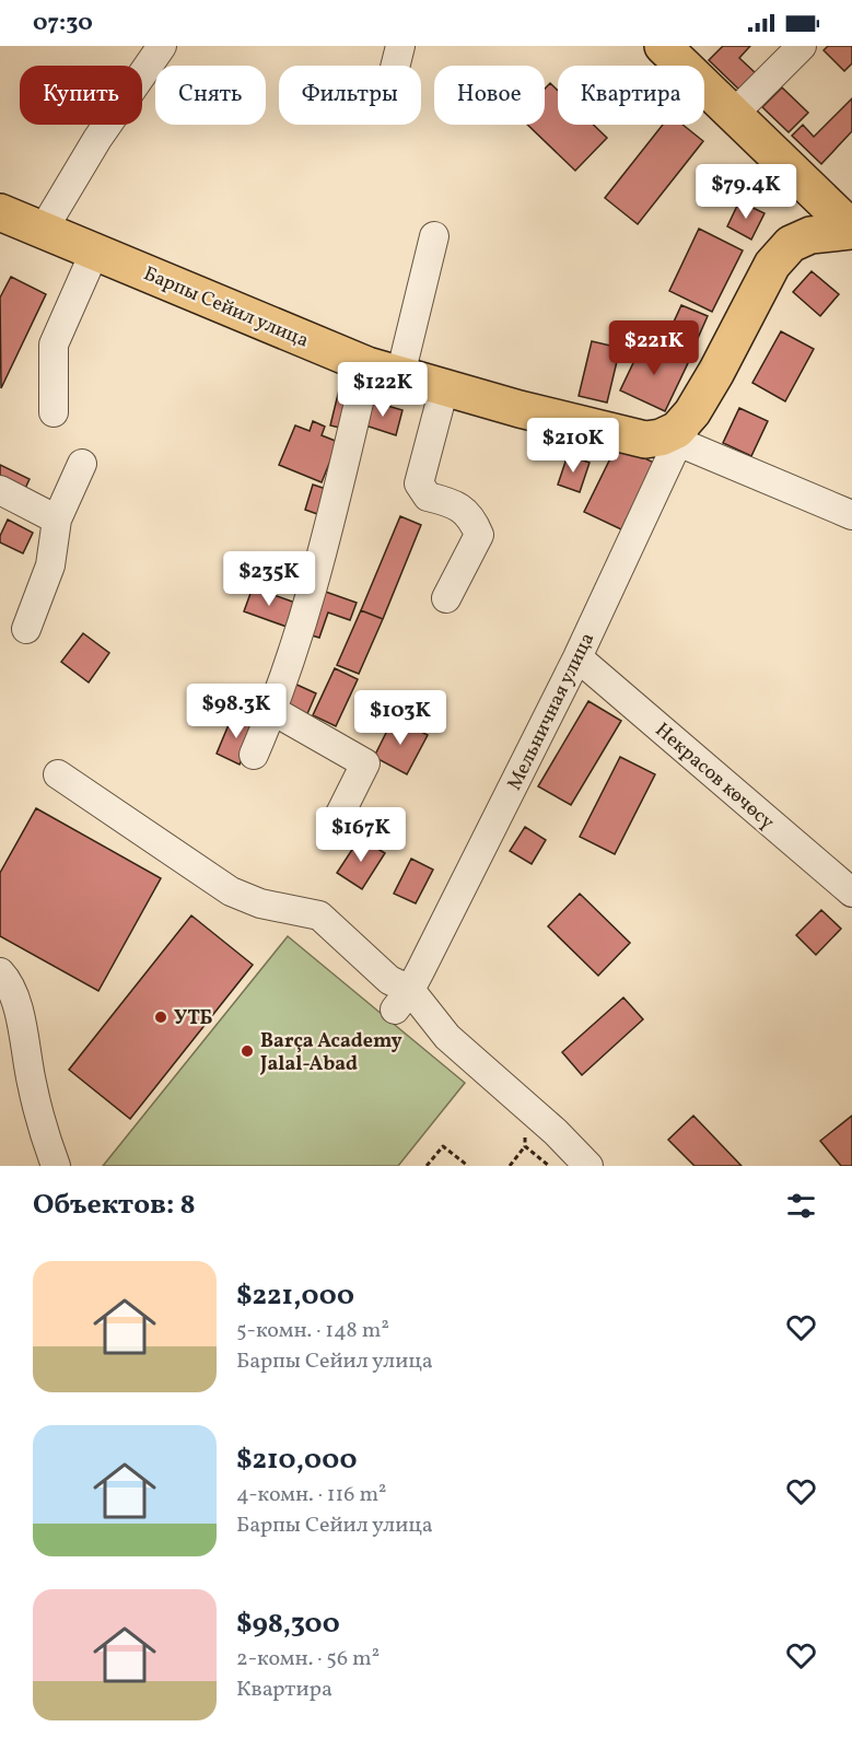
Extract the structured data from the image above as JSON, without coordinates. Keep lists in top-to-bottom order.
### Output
{
  "streets": {
    "main road": ["Барпы Сейил улица"],
    "street": ["Мельничная улица", "Некрасов көчөсү"]
  },
  "crossings": [
    ["Барпы Сейил улица", "Мельничная улица"],
    ["Мельничная улица", "Некрасов көчөсү"]
  ],
  "places": ["УТБ", "Barça Academy Jalal-Abad"],
  "page": {
    "status": "07:30",
    "chip": [
      "Купить",
      "Снять",
      "Фильтры",
      "Новое",
      "Квартира"
    ],
    "price": [
      "$79.4K",
      "$221K",
      "$122K",
      "$210K",
      "$235K",
      "$98.3K",
      "$103K",
      "$167K"
    ],
    "heading": "Объектов: 8",
    "list": [
      {
        "name": "$221,000",
        "note": "5-комн. · 148 m² · Барпы Сейил улица"
      },
      {
        "name": "$210,000",
        "note": "4-комн. · 116 m² · Барпы Сейил улица"
      },
      {
        "name": "$98,300",
        "note": "2-комн. · 56 m² · Квартира"
      }
    ]
  }
}
